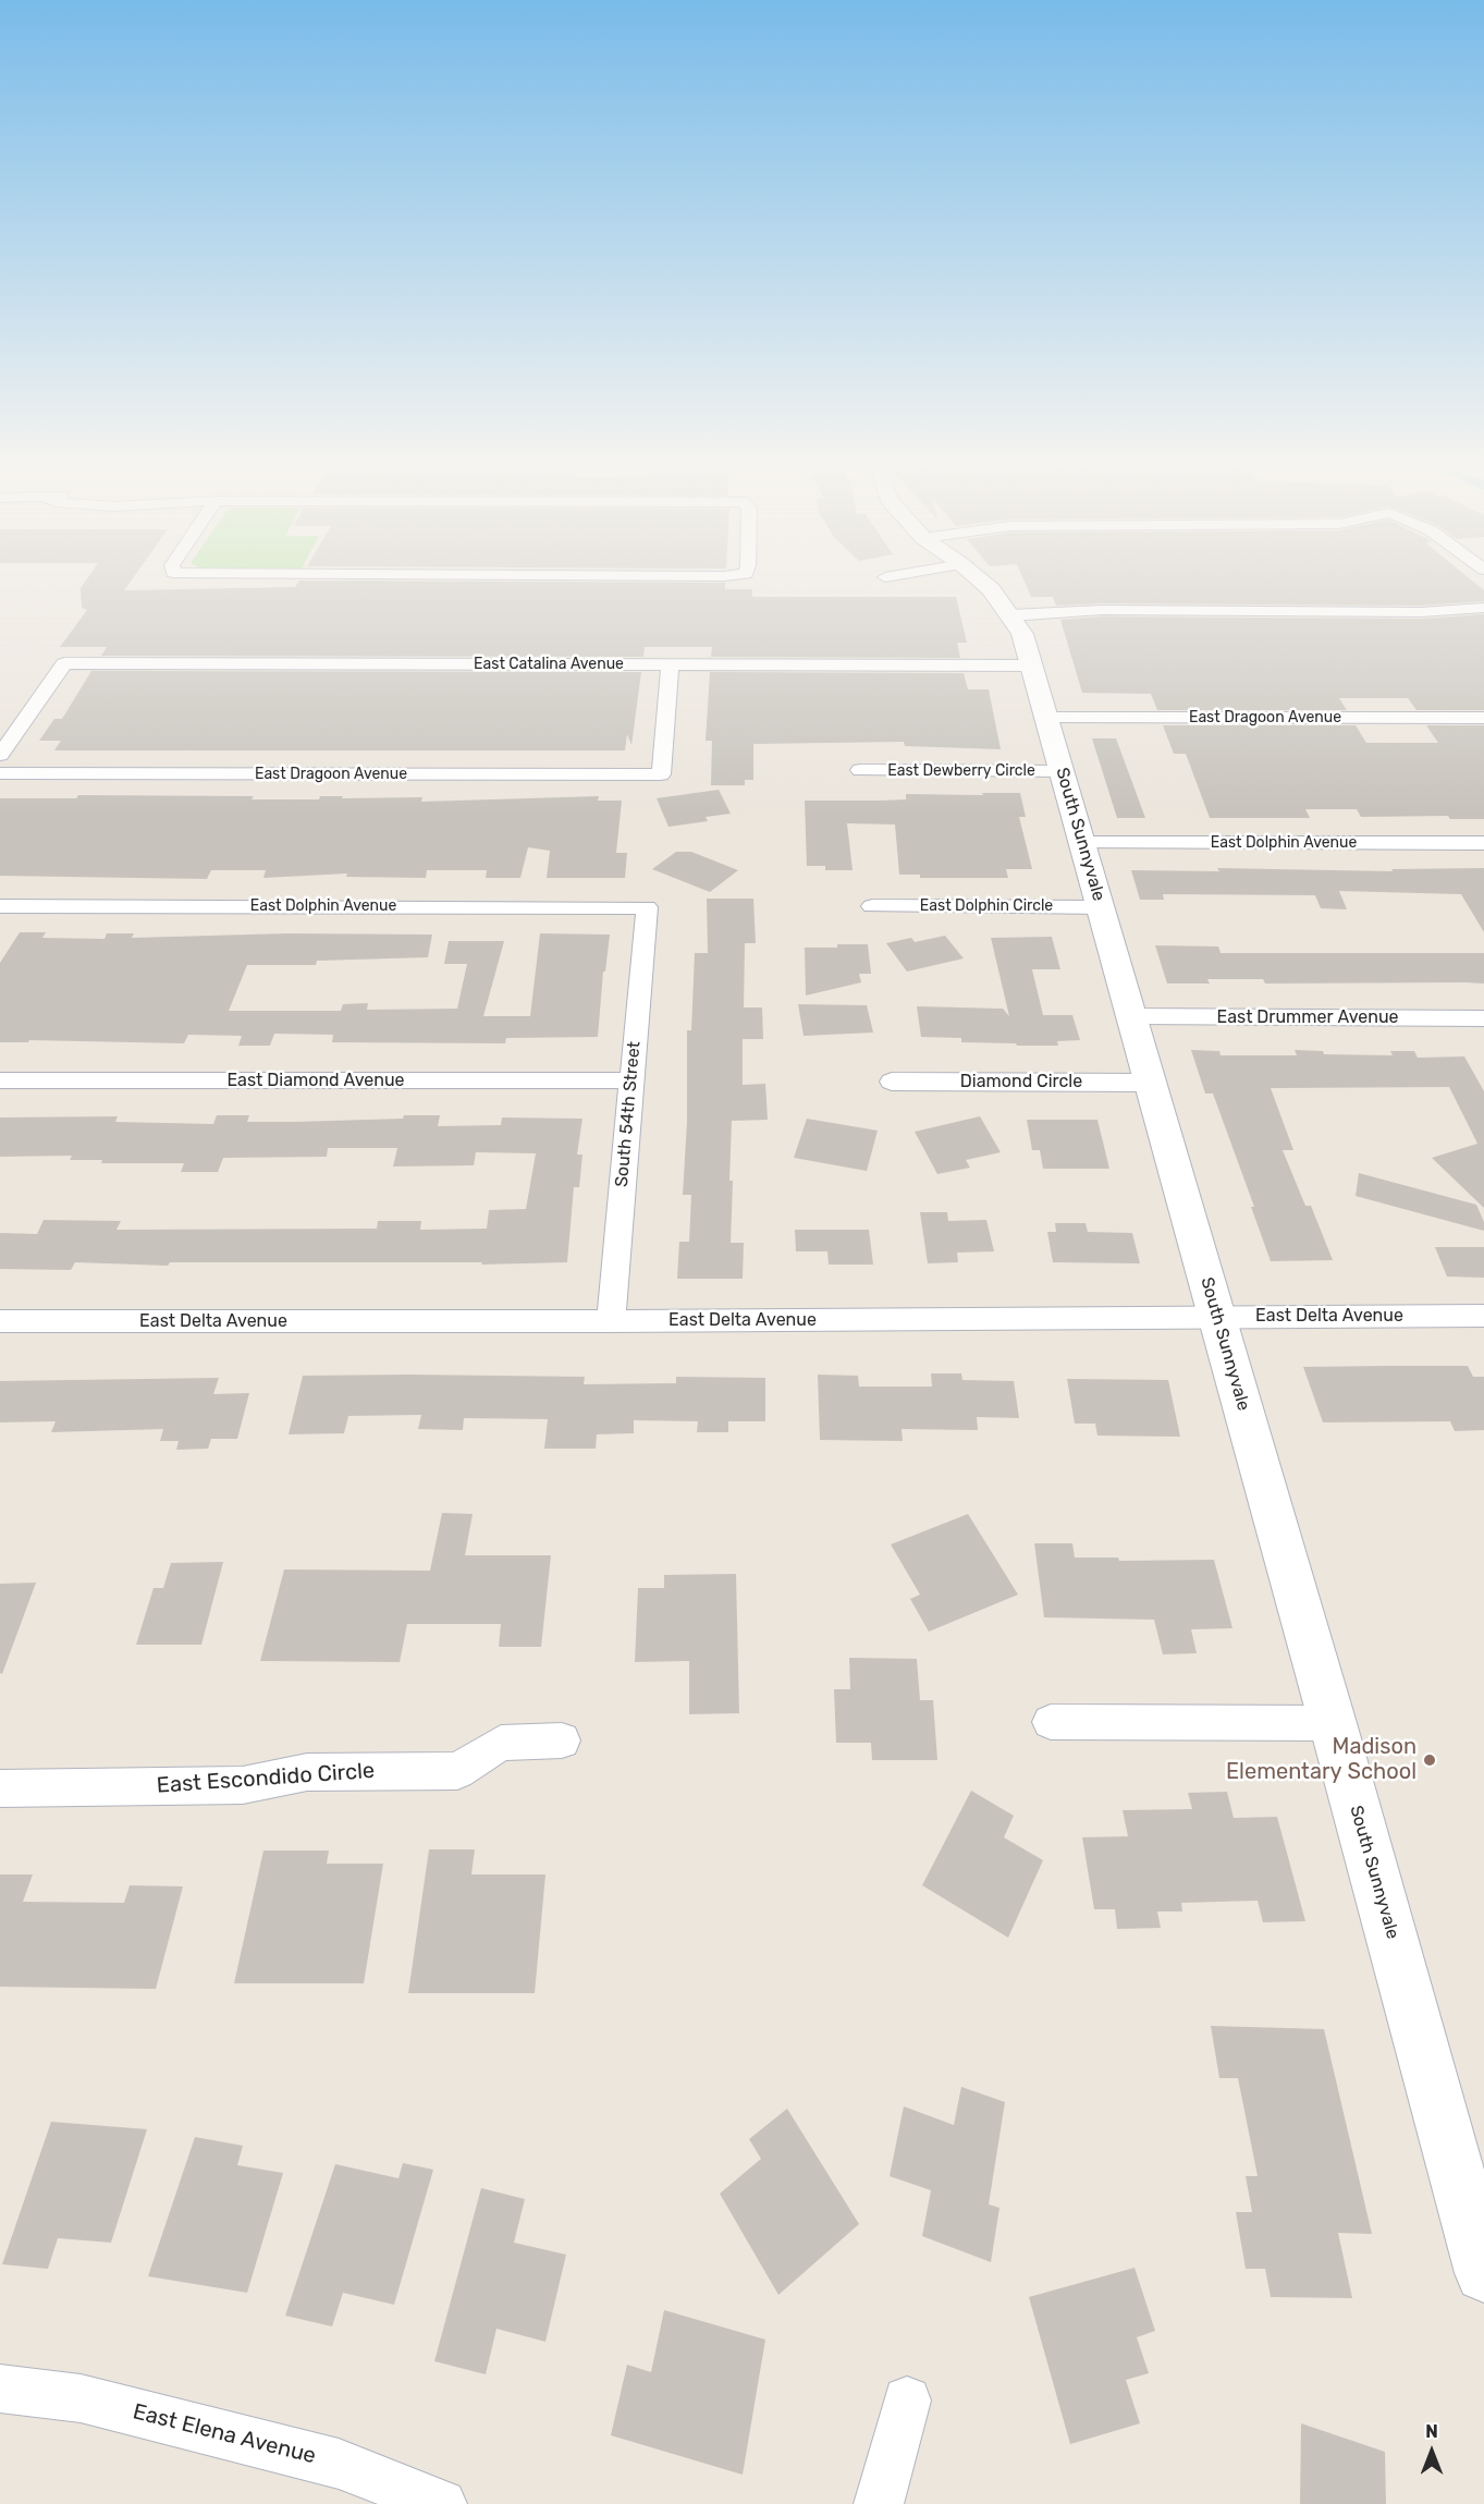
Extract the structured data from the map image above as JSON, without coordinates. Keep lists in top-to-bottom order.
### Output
{
  "streets": {
    "street": [
      "East Catalina Avenue",
      "East Dragoon Avenue",
      "East Dewberry Circle",
      "South Sunnyvale",
      "East Dolphin Avenue",
      "East Dolphin Circle",
      "East Drummer Avenue",
      "East Diamond Avenue",
      "Diamond Circle",
      "South 54th Street",
      "East Delta Avenue",
      "East Escondido Circle",
      "East Elena Avenue"
    ]
  },
  "crossings": [
    ["East Catalina Avenue", "East Dragoon Avenue"],
    ["East Catalina Avenue", "South Sunnyvale"],
    ["East Dragoon Avenue", "South Sunnyvale"],
    ["East Dewberry Circle", "South Sunnyvale"],
    ["South Sunnyvale", "East Dolphin Avenue"],
    ["South Sunnyvale", "East Dolphin Circle"],
    ["South Sunnyvale", "East Drummer Avenue"],
    ["South Sunnyvale", "Diamond Circle"],
    ["South Sunnyvale", "East Delta Avenue"],
    ["East Dolphin Avenue", "South 54th Street"],
    ["East Diamond Avenue", "South 54th Street"],
    ["South 54th Street", "East Delta Avenue"]
  ],
  "places": ["Madison Elementary School"],
  "north": "top"
}
